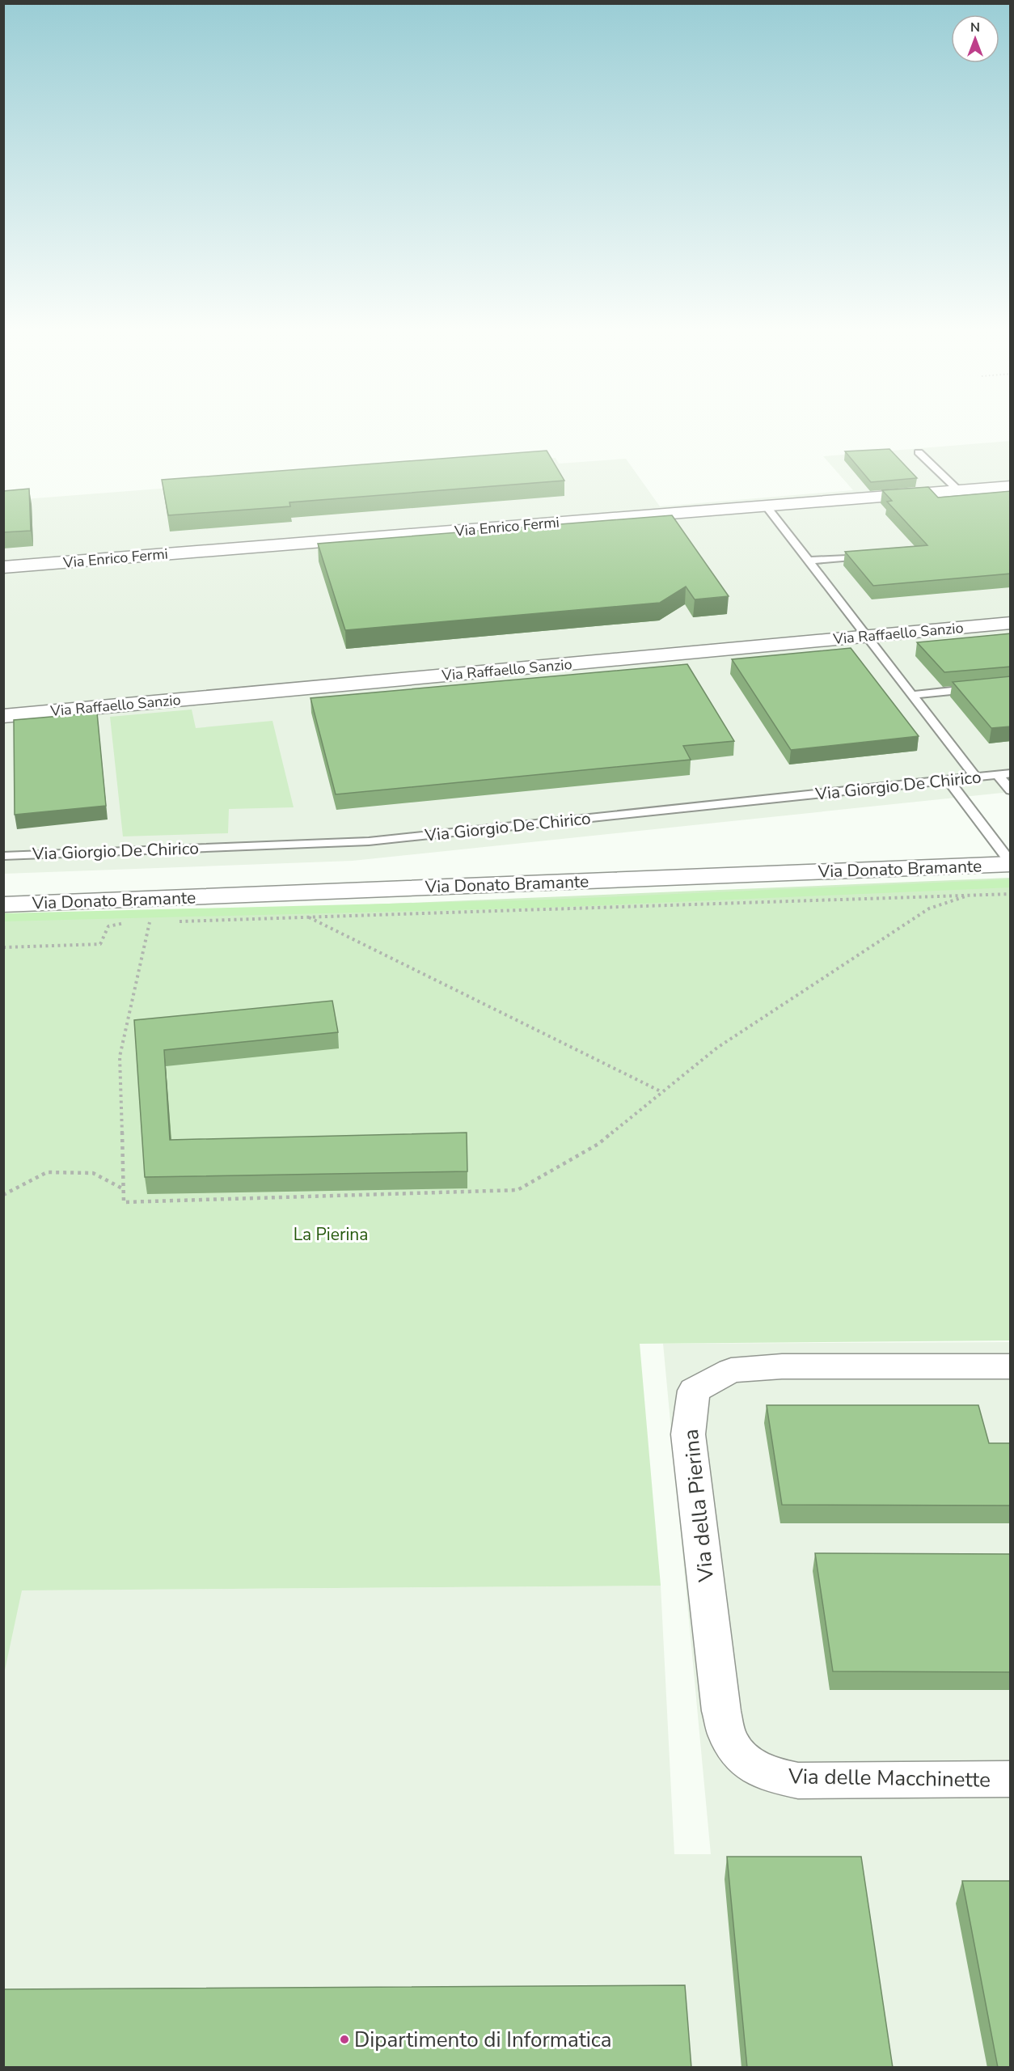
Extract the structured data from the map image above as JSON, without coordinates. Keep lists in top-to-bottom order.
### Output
{
  "streets": {
    "street": [
      "Via Enrico Fermi",
      "Via Raffaello Sanzio",
      "Via Donato Bramante",
      "Via della Pierina",
      "Via delle Macchinette"
    ],
    "lane": ["Via Giorgio De Chirico"]
  },
  "crossings": [
    ["Via della Pierina", "Via delle Macchinette"]
  ],
  "parks": ["La Pierina"],
  "places": ["Dipartimento di Informatica"],
  "north": "top"
}
